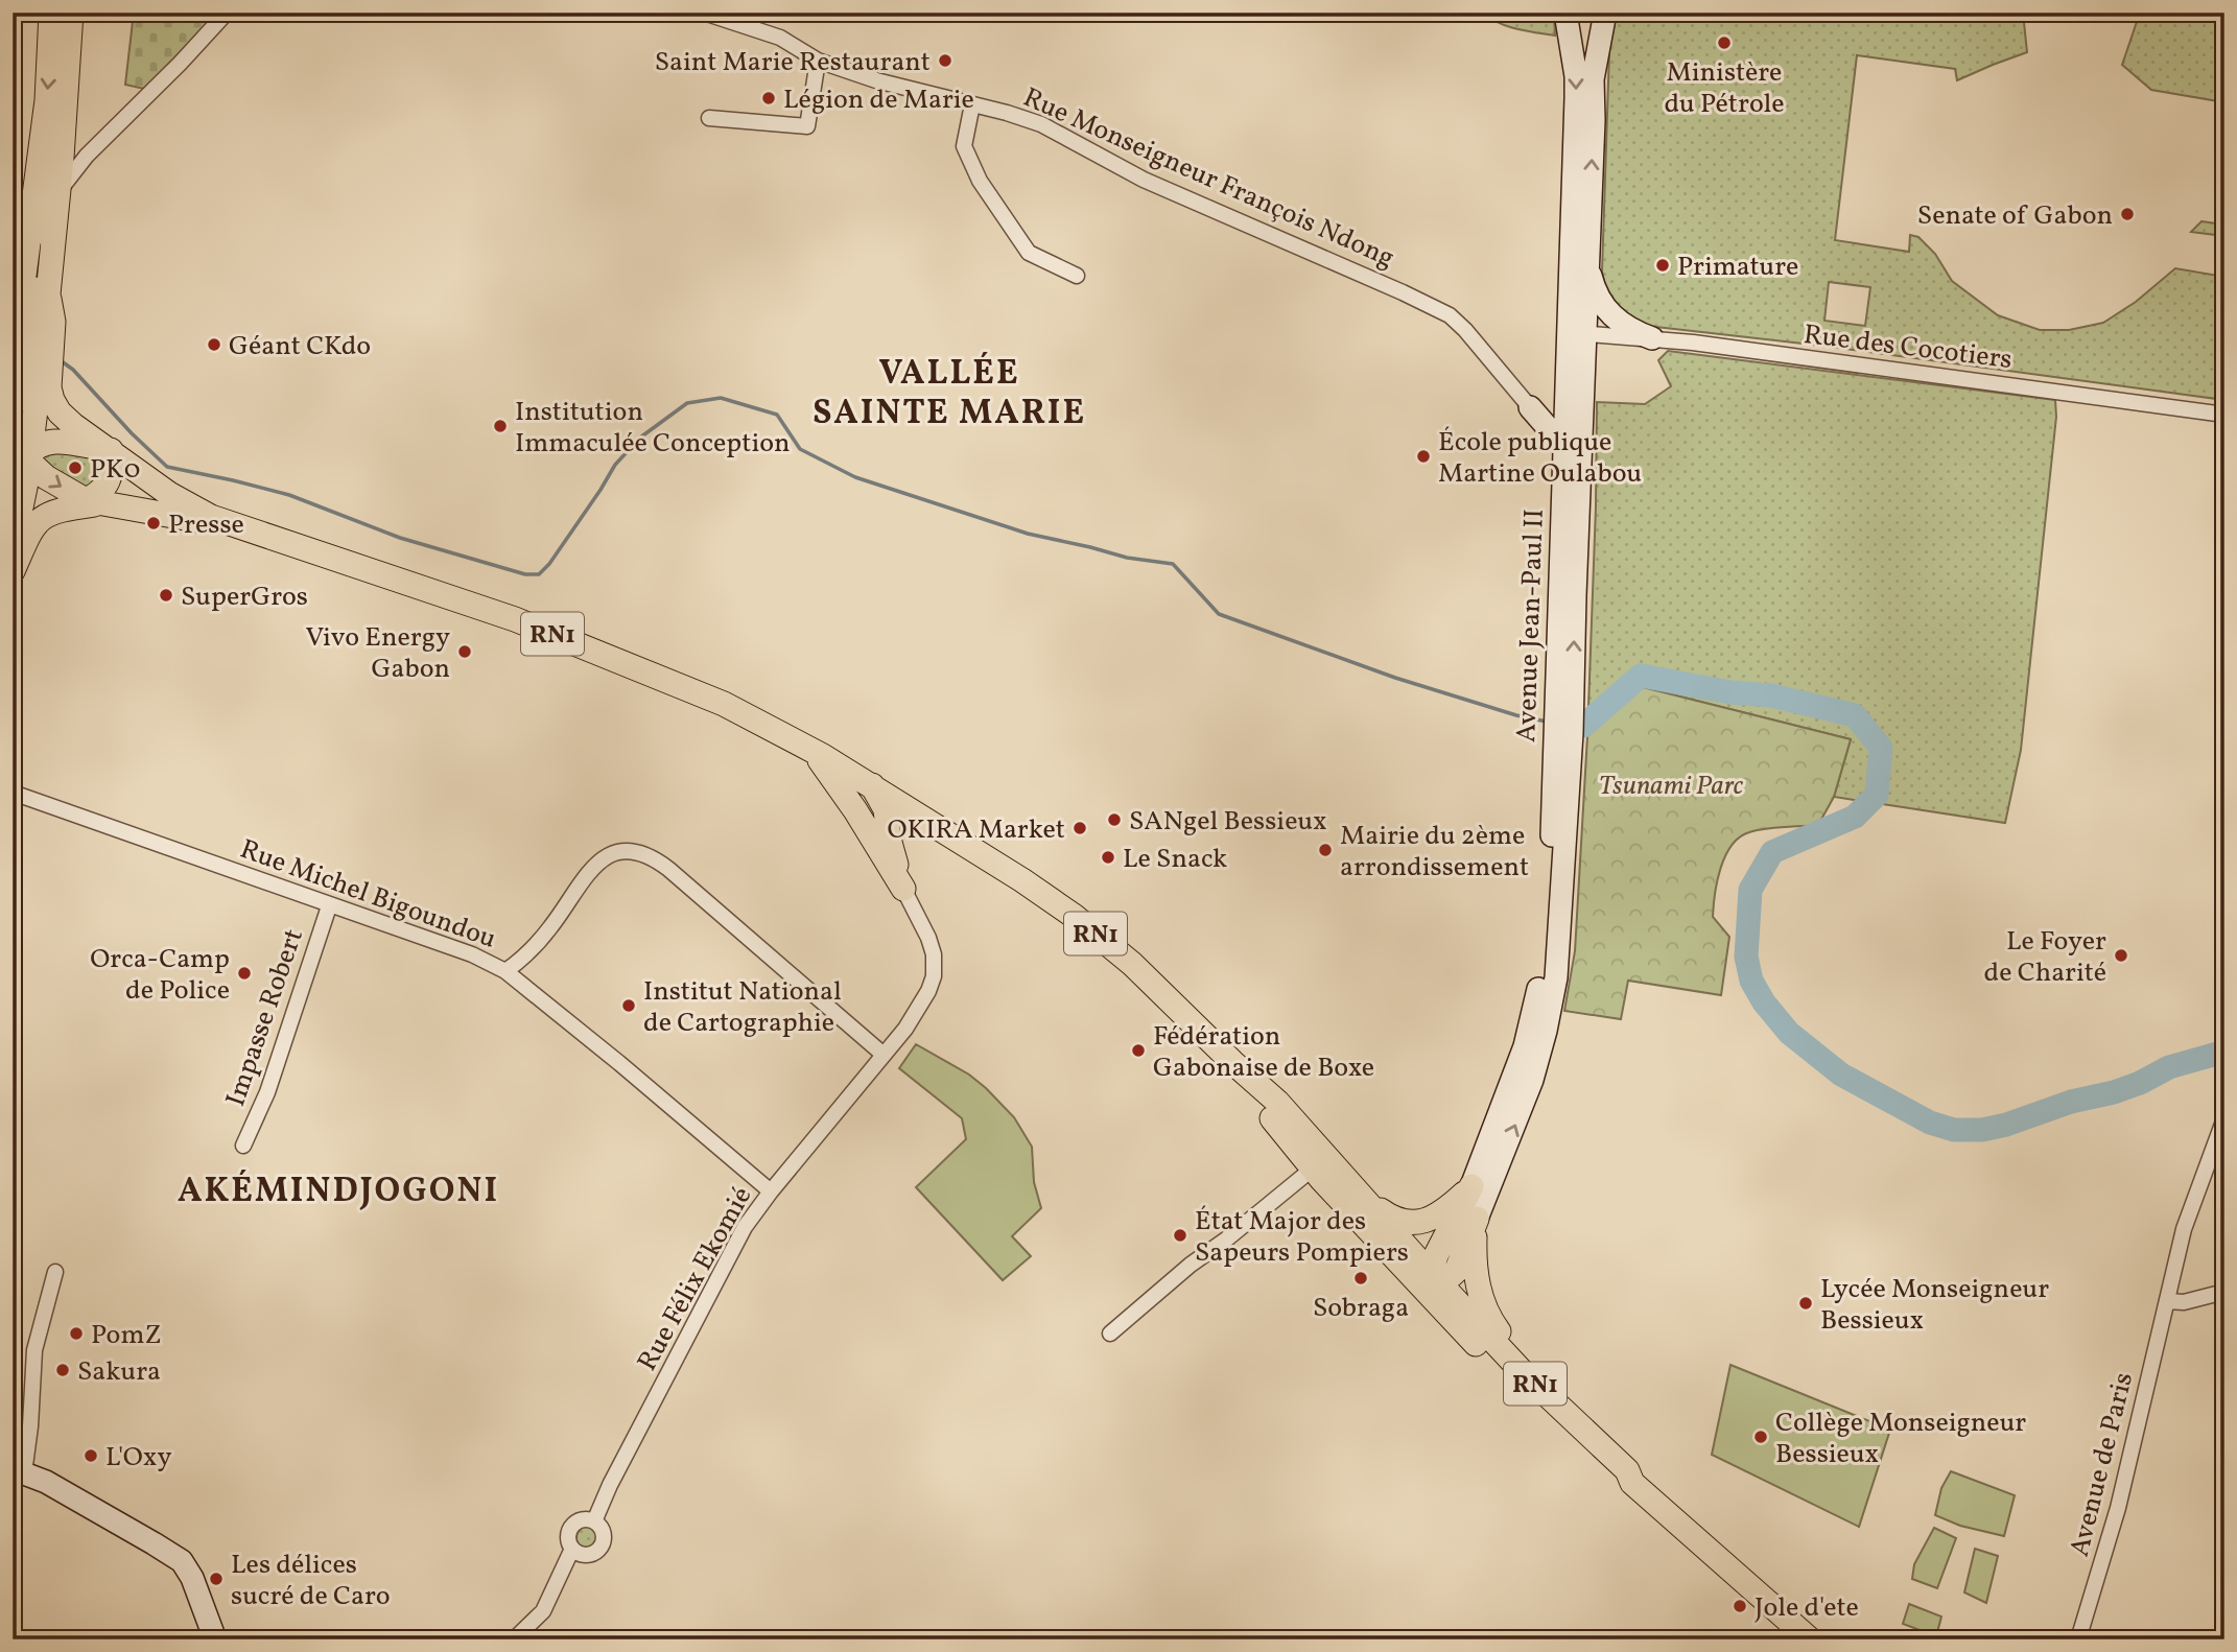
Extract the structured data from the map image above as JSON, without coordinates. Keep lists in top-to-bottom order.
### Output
{
  "streets": {
    "main road": ["Avenue Jean-Paul II", "RN1"],
    "street": [
      "Rue Monseigneur François Ndong",
      "Rue des Cocotiers",
      "Rue Michel Bigoundou",
      "Impasse Robert",
      "Rue Félix Ekomié",
      "Avenue de Paris"
    ]
  },
  "crossings": [
    ["Rue des Cocotiers", "Avenue Jean-Paul II"],
    ["Rue Michel Bigoundou", "Impasse Robert"],
    ["Rue Michel Bigoundou", "Rue Félix Ekomié"]
  ],
  "districts": ["VALLÉE SAINTE MARIE", "AKÉMINDJOGONI"],
  "parks": ["Tsunami Parc"],
  "places": [
    "Ministère du Pétrole",
    "Saint Marie Restaurant",
    "Légion de Marie",
    "Senate of Gabon",
    "Primature",
    "Géant CKdo",
    "Institution Immaculée Conception",
    "École publique Martine Oulabou",
    "PK0",
    "Presse",
    "SuperGros",
    "Vivo Energy Gabon",
    "SANgel Bessieux",
    "OKIRA Market",
    "Mairie du 2ème arrondissement",
    "Le Snack",
    "Le Foyer de Charité",
    "Orca-Camp de Police",
    "Institut National de Cartographie",
    "Fédération Gabonaise de Boxe",
    "État Major des Sapeurs Pompiers",
    "Sobraga",
    "Lycée Monseigneur Bessieux",
    "PomZ",
    "Sakura",
    "Collège Monseigneur Bessieux",
    "L'Oxy",
    "Les délices sucré de Caro",
    "Jole d'ete"
  ]
}
